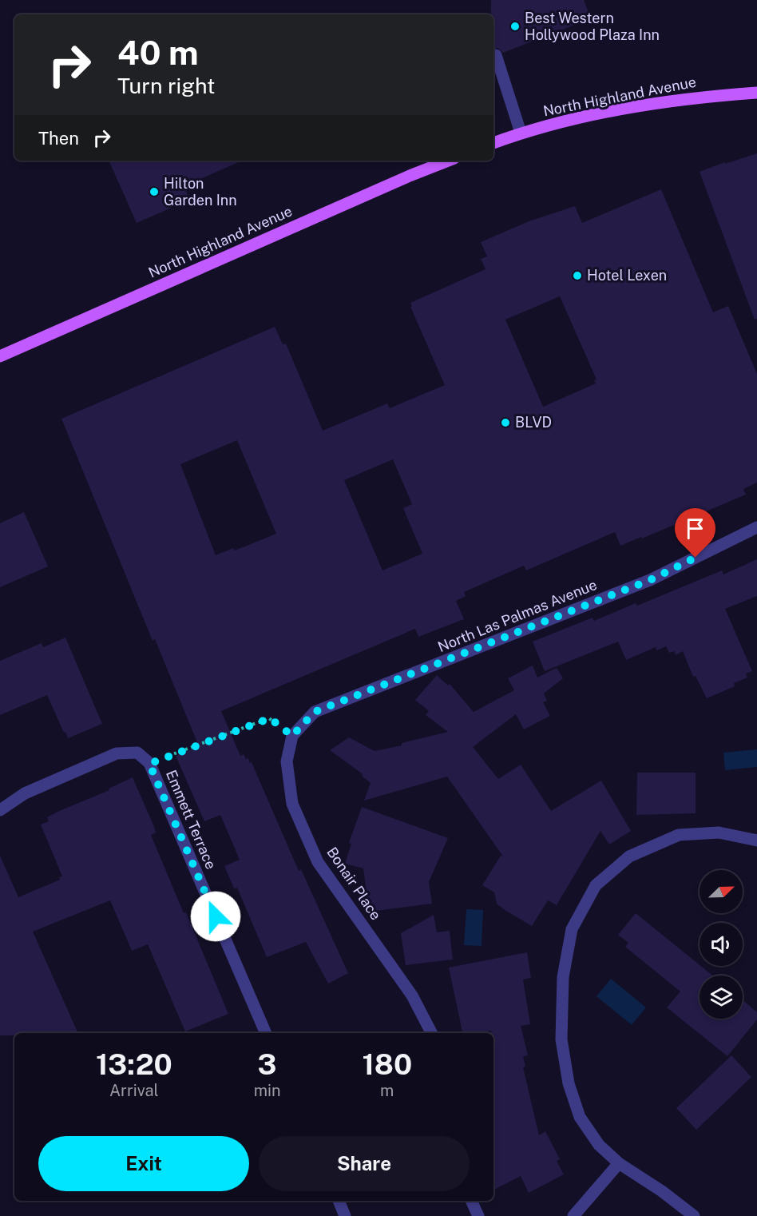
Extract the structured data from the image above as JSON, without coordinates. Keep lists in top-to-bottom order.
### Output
{
  "streets": {
    "main road": ["North Highland Avenue"],
    "street": ["North Las Palmas Avenue", "Emmett Terrace", "Bonair Place"]
  },
  "crossings": [
    ["North Las Palmas Avenue", "Bonair Place"]
  ],
  "places": [
    "Best Western Hollywood Plaza Inn",
    "Hilton Garden Inn",
    "Hotel Lexen",
    "BLVD"
  ],
  "north": "top right",
  "page": {
    "turn": ["40 m", "Turn right"],
    "then": "Then",
    "eta": [
      "13:20",
      "Arrival",
      "3",
      "min",
      "180",
      "m"
    ],
    "buttons": ["Exit", "Share"]
  }
}
